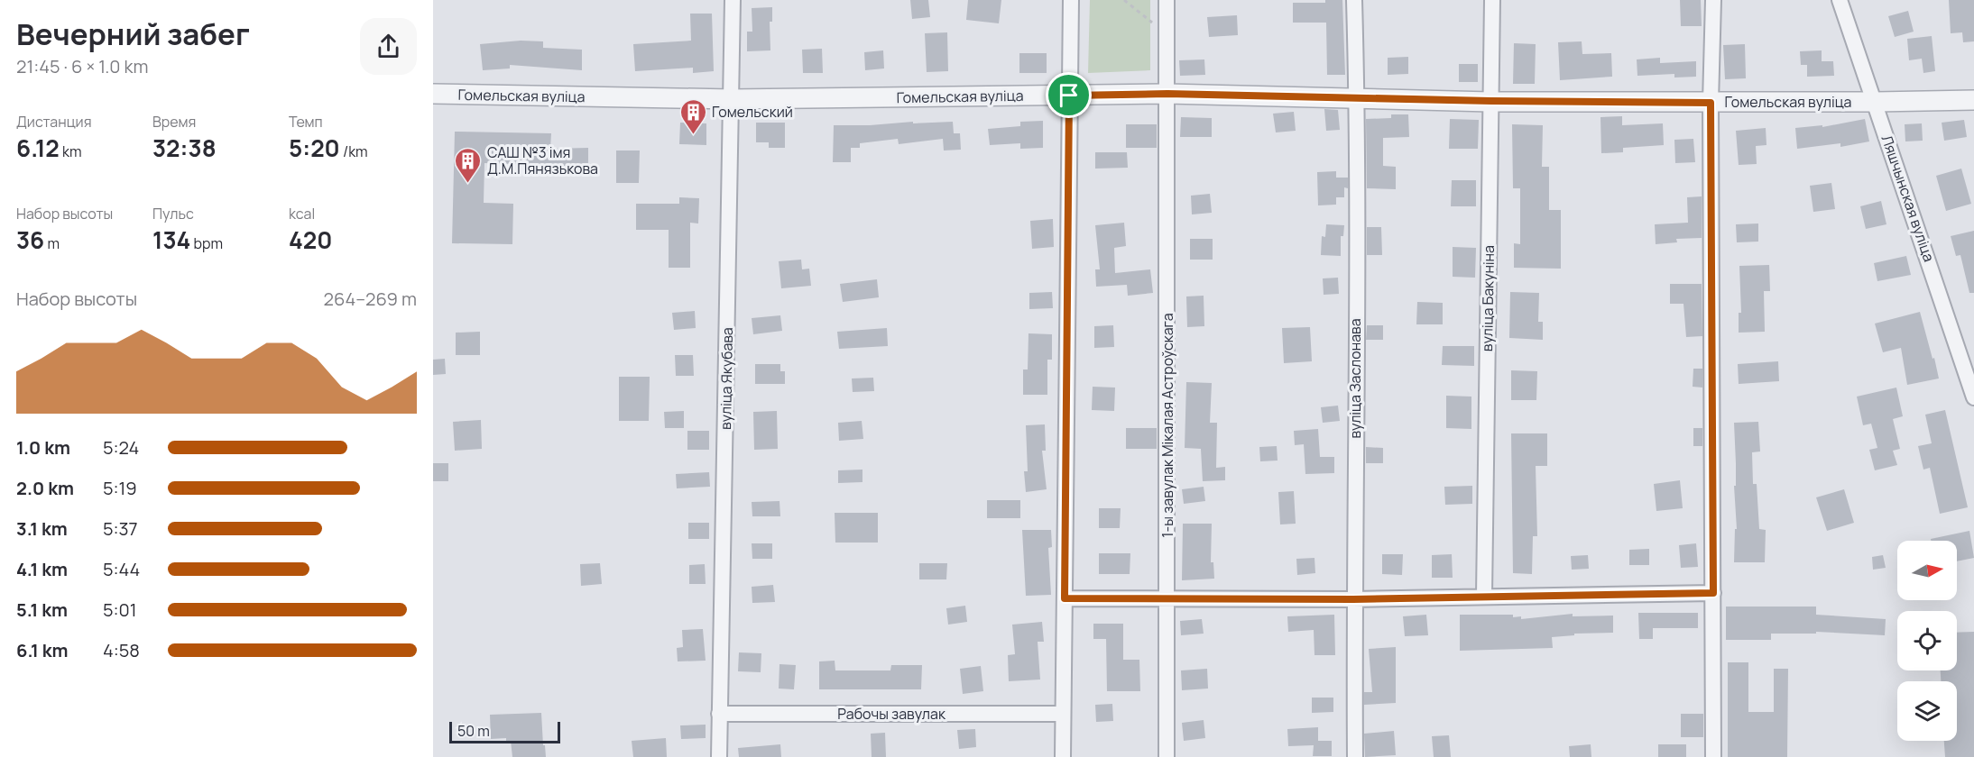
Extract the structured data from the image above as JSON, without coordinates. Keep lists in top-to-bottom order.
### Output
{
  "streets": {
    "street": [
      "Гомельская вуліца",
      "Ляшчынская вуліца",
      "вуліца Бакуніна",
      "вуліца Якубава",
      "вуліца Заслонава",
      "1-ы завулак Мікалая Астроўскага",
      "Рабочы завулак"
    ]
  },
  "crossings": [
    ["Гомельская вуліца", "Ляшчынская вуліца"],
    ["Гомельская вуліца", "вуліца Бакуніна"],
    ["Гомельская вуліца", "вуліца Якубава"],
    ["Гомельская вуліца", "вуліца Заслонава"],
    ["Гомельская вуліца", "1-ы завулак Мікалая Астроўскага"],
    ["вуліца Якубава", "Рабочы завулак"]
  ],
  "places": {
    "building": ["Гомельский", "САШ №3 імя Д.М.Пянязькова"]
  },
  "scale_bar": "50 m",
  "north": "right",
  "page": {
    "heading": ["Вечерний забег", "21:45 · 6 × 1.0 km"],
    "stats": [
      ["Дистанция", "6.12 km"],
      ["Время", "32:38"],
      ["Темп", "5:20 /km"],
      ["Набор высоты", "36 m"],
      ["Пульс", "134 bpm"],
      ["kcal", "420"]
    ],
    "chart": ["Набор высоты", "264–269 m"],
    "list": [
      {
        "name": "1.0 km",
        "note": "5:24"
      },
      {
        "name": "2.0 km",
        "note": "5:19"
      },
      {
        "name": "3.1 km",
        "note": "5:37"
      },
      {
        "name": "4.1 km",
        "note": "5:44"
      },
      {
        "name": "5.1 km",
        "note": "5:01"
      },
      {
        "name": "6.1 km",
        "note": "4:58"
      }
    ],
    "scale": "50 m"
  }
}
